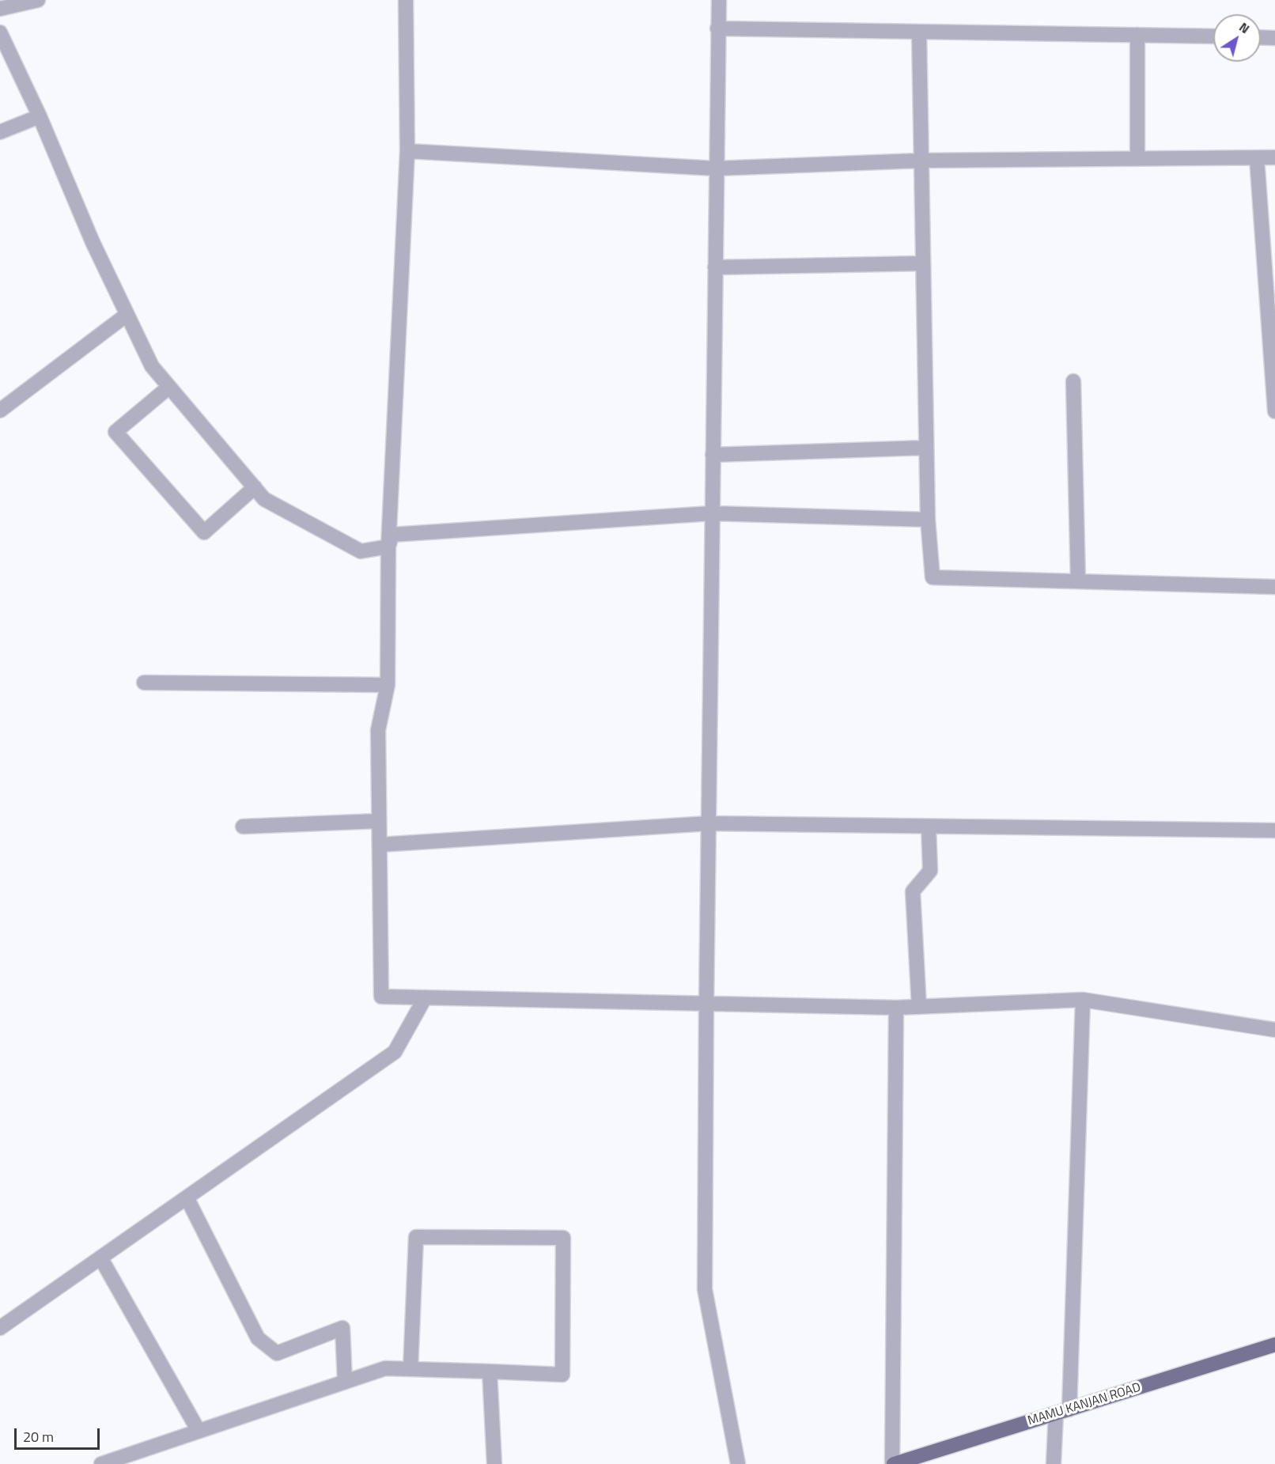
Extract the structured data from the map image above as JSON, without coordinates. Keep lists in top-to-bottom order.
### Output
{
  "streets": {
    "main road": ["MAMU KANJAN ROAD"]
  },
  "scale_bar": "20 m",
  "north": "top right"
}
